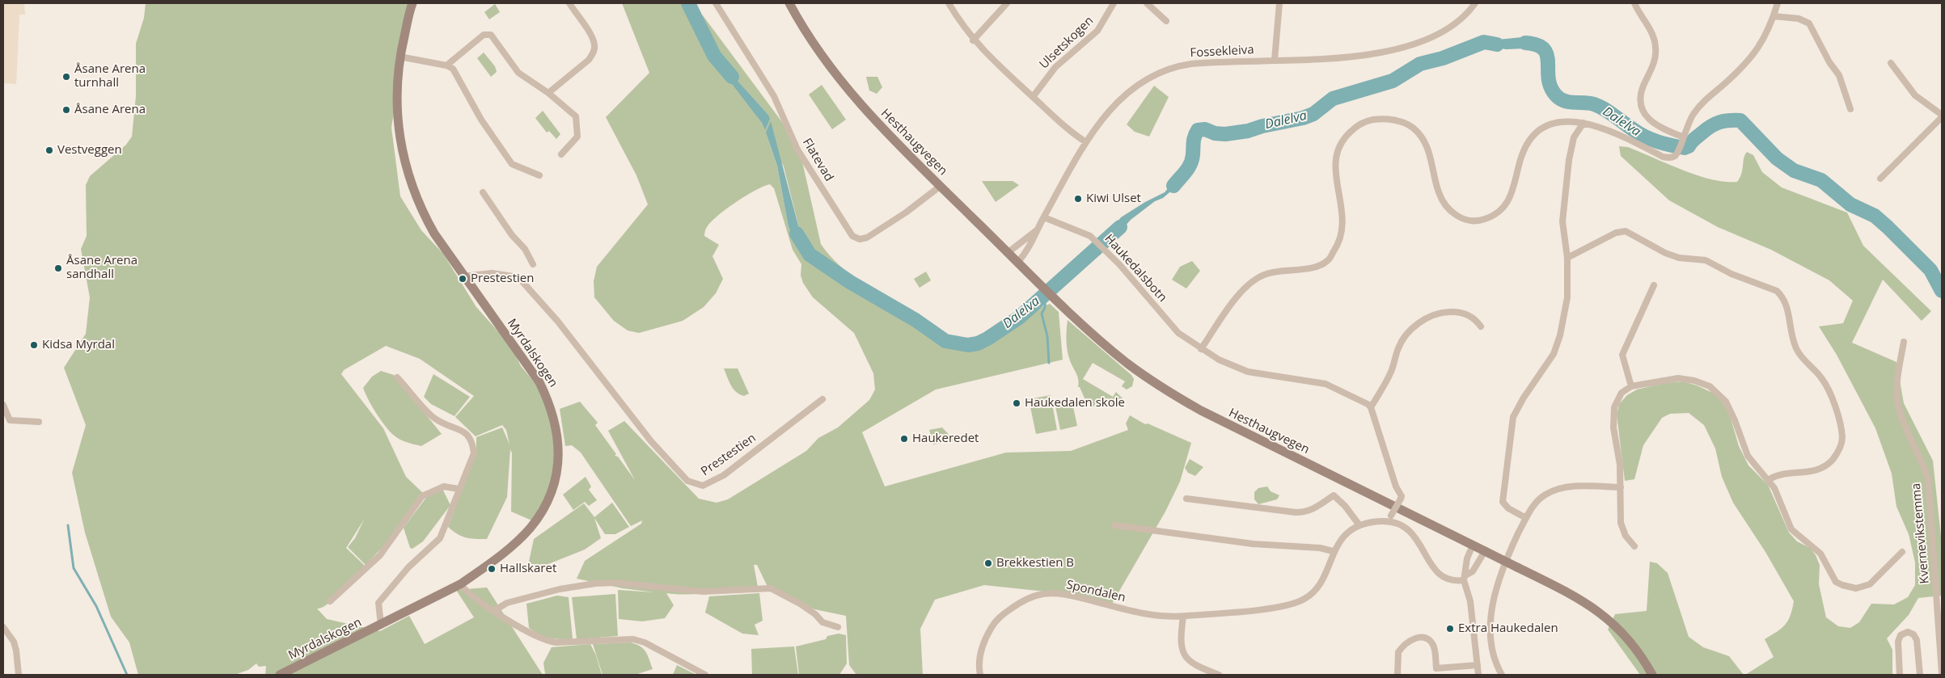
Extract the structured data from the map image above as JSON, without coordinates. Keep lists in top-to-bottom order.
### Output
{
  "streets": {
    "main road": ["Hesthaugvegen", "Myrdalskogen"],
    "street": [
      "Ulsetskogen",
      "Fossekleiva",
      "Flatevad",
      "Haukedalsbotn",
      "Prestestien",
      "Kvernevikstemma",
      "Spondalen"
    ]
  },
  "crossings": [
    ["Fossekleiva", "Hesthaugvegen"],
    ["Fossekleiva", "Haukedalsbotn"],
    ["Hesthaugvegen", "Flatevad"],
    ["Myrdalskogen", "Prestestien"]
  ],
  "water": ["Dalelva"],
  "places": [
    "Åsane Arena turnhall",
    "Åsane Arena",
    "Vestveggen",
    "Kiwi Ulset",
    "Åsane Arena sandhall",
    "Prestestien",
    "Kidsa Myrdal",
    "Haukedalen skole",
    "Haukeredet",
    "Brekkestien B",
    "Hallskaret",
    "Extra Haukedalen"
  ]
}
